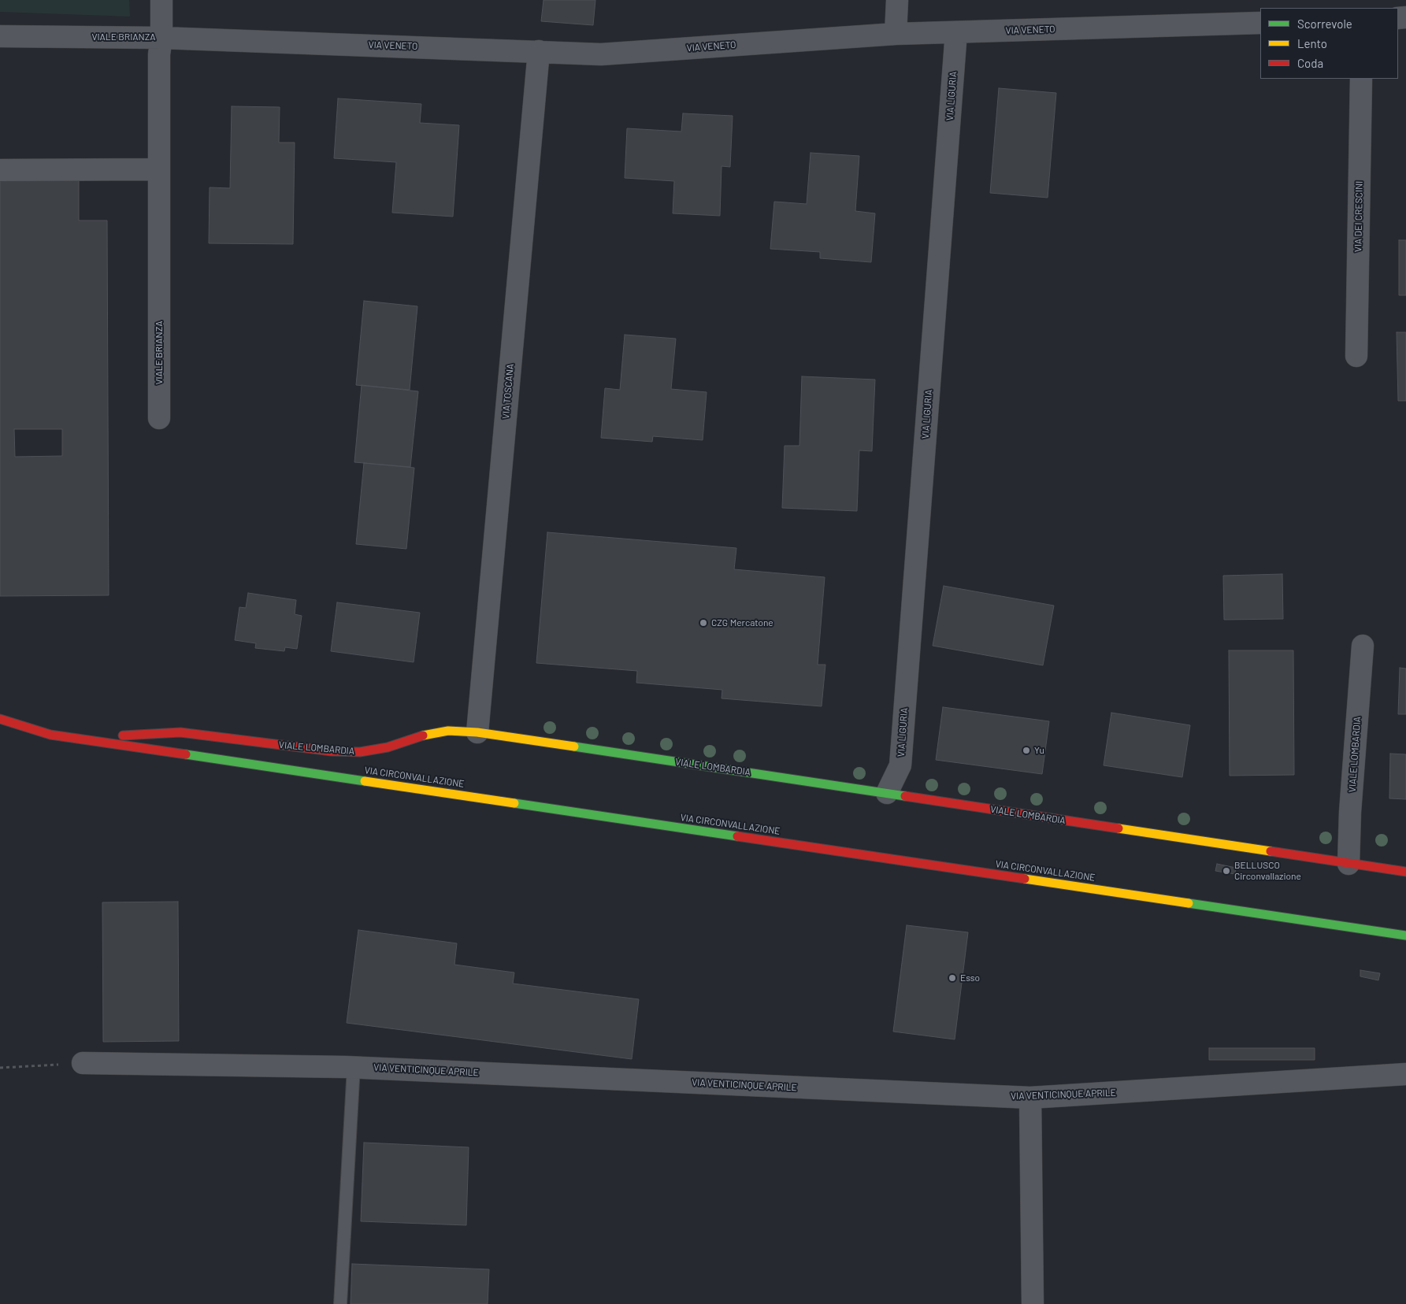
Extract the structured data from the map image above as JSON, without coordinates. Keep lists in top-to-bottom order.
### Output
{
  "streets": {
    "main road": ["VIALE LOMBARDIA", "VIA CIRCONVALLAZIONE"],
    "street": [
      "VIA VENETO",
      "VIALE BRIANZA",
      "VIA LIGURIA",
      "VIA DEI CRESCINI",
      "VIA TOSCANA",
      "VIA VENTICINQUE APRILE"
    ]
  },
  "crossings": [
    ["VIA VENETO", "VIALE BRIANZA"],
    ["VIA VENETO", "VIA LIGURIA"],
    ["VIA VENETO", "VIA TOSCANA"],
    ["VIA LIGURIA", "VIALE LOMBARDIA"],
    ["VIA TOSCANA", "VIALE LOMBARDIA"],
    ["VIALE LOMBARDIA", "VIA CIRCONVALLAZIONE"]
  ],
  "places": [
    "CZG Mercatone",
    "Yu",
    "BELLUSCO Circonvallazione",
    "Esso"
  ],
  "legend": ["Scorrevole", "Lento", "Coda"]
}
